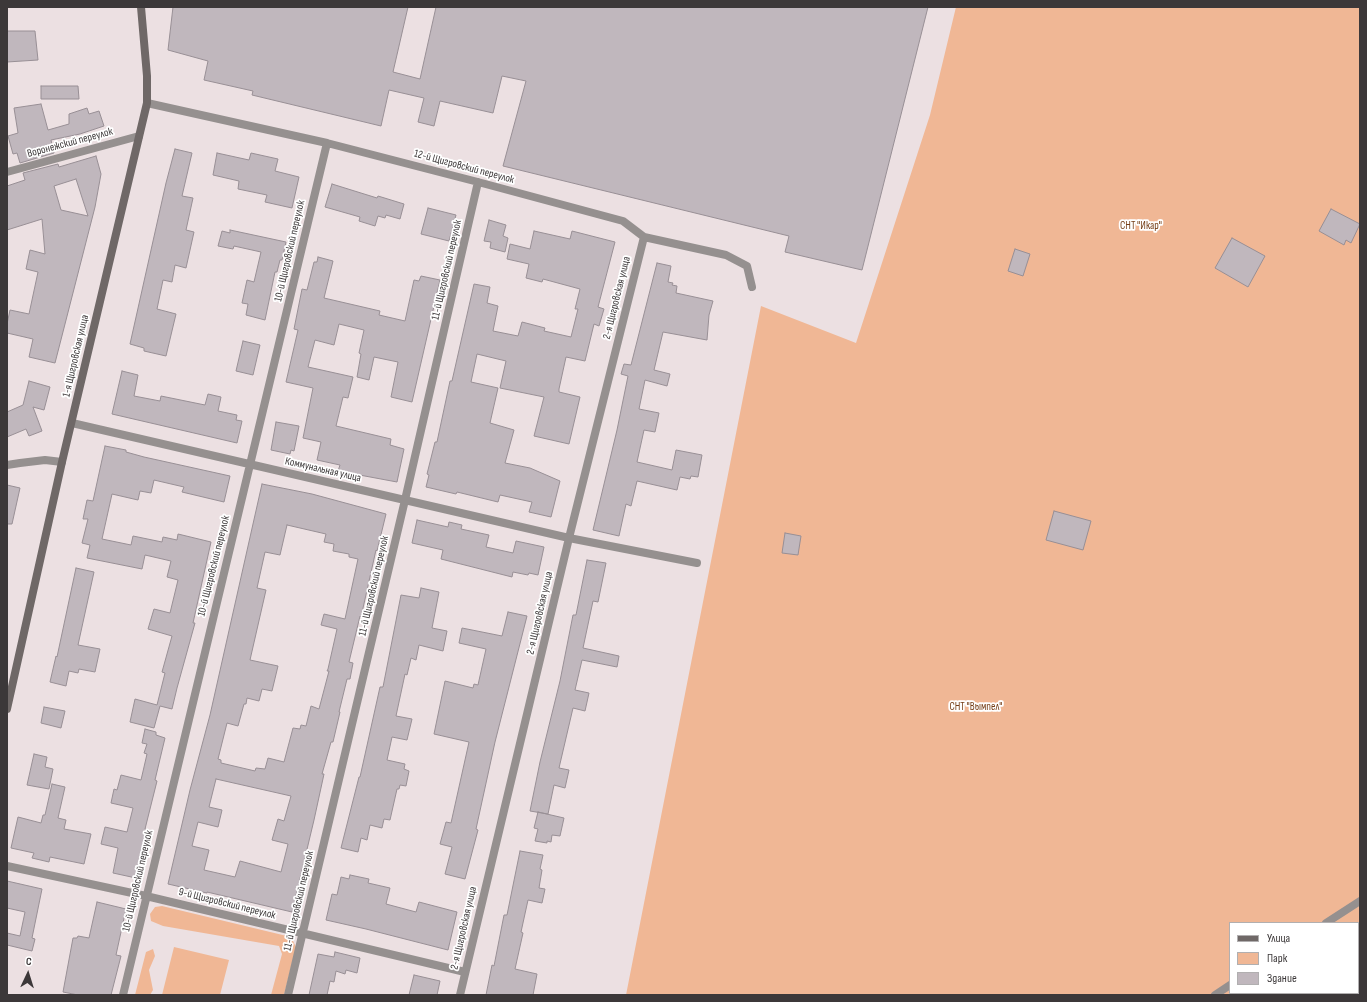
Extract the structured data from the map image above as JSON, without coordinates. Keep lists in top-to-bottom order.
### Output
{
  "streets": {
    "street": [
      "Воронежский переулок",
      "12-й Щигровский переулок",
      "10-й Щигровский переулок",
      "11-й Щигровский переулок",
      "2-я Щигровская улица",
      "1-я Щигровская улица",
      "Коммунальная улица",
      "9-й Щигровский переулок"
    ]
  },
  "crossings": [
    ["Воронежский переулок", "1-я Щигровская улица"],
    ["12-й Щигровский переулок", "10-й Щигровский переулок"],
    ["12-й Щигровский переулок", "11-й Щигровский переулок"],
    ["12-й Щигровский переулок", "2-я Щигровская улица"],
    ["12-й Щигровский переулок", "1-я Щигровская улица"],
    ["10-й Щигровский переулок", "Коммунальная улица"],
    ["10-й Щигровский переулок", "9-й Щигровский переулок"],
    ["11-й Щигровский переулок", "Коммунальная улица"],
    ["11-й Щигровский переулок", "9-й Щигровский переулок"],
    ["2-я Щигровская улица", "Коммунальная улица"],
    ["2-я Щигровская улица", "9-й Щигровский переулок"],
    ["1-я Щигровская улица", "Коммунальная улица"]
  ],
  "parks": ["СНТ \"Икар\"", "СНТ \"Вымпел\""],
  "legend": ["Улица", "Парк", "Здание"],
  "north": "top"
}
